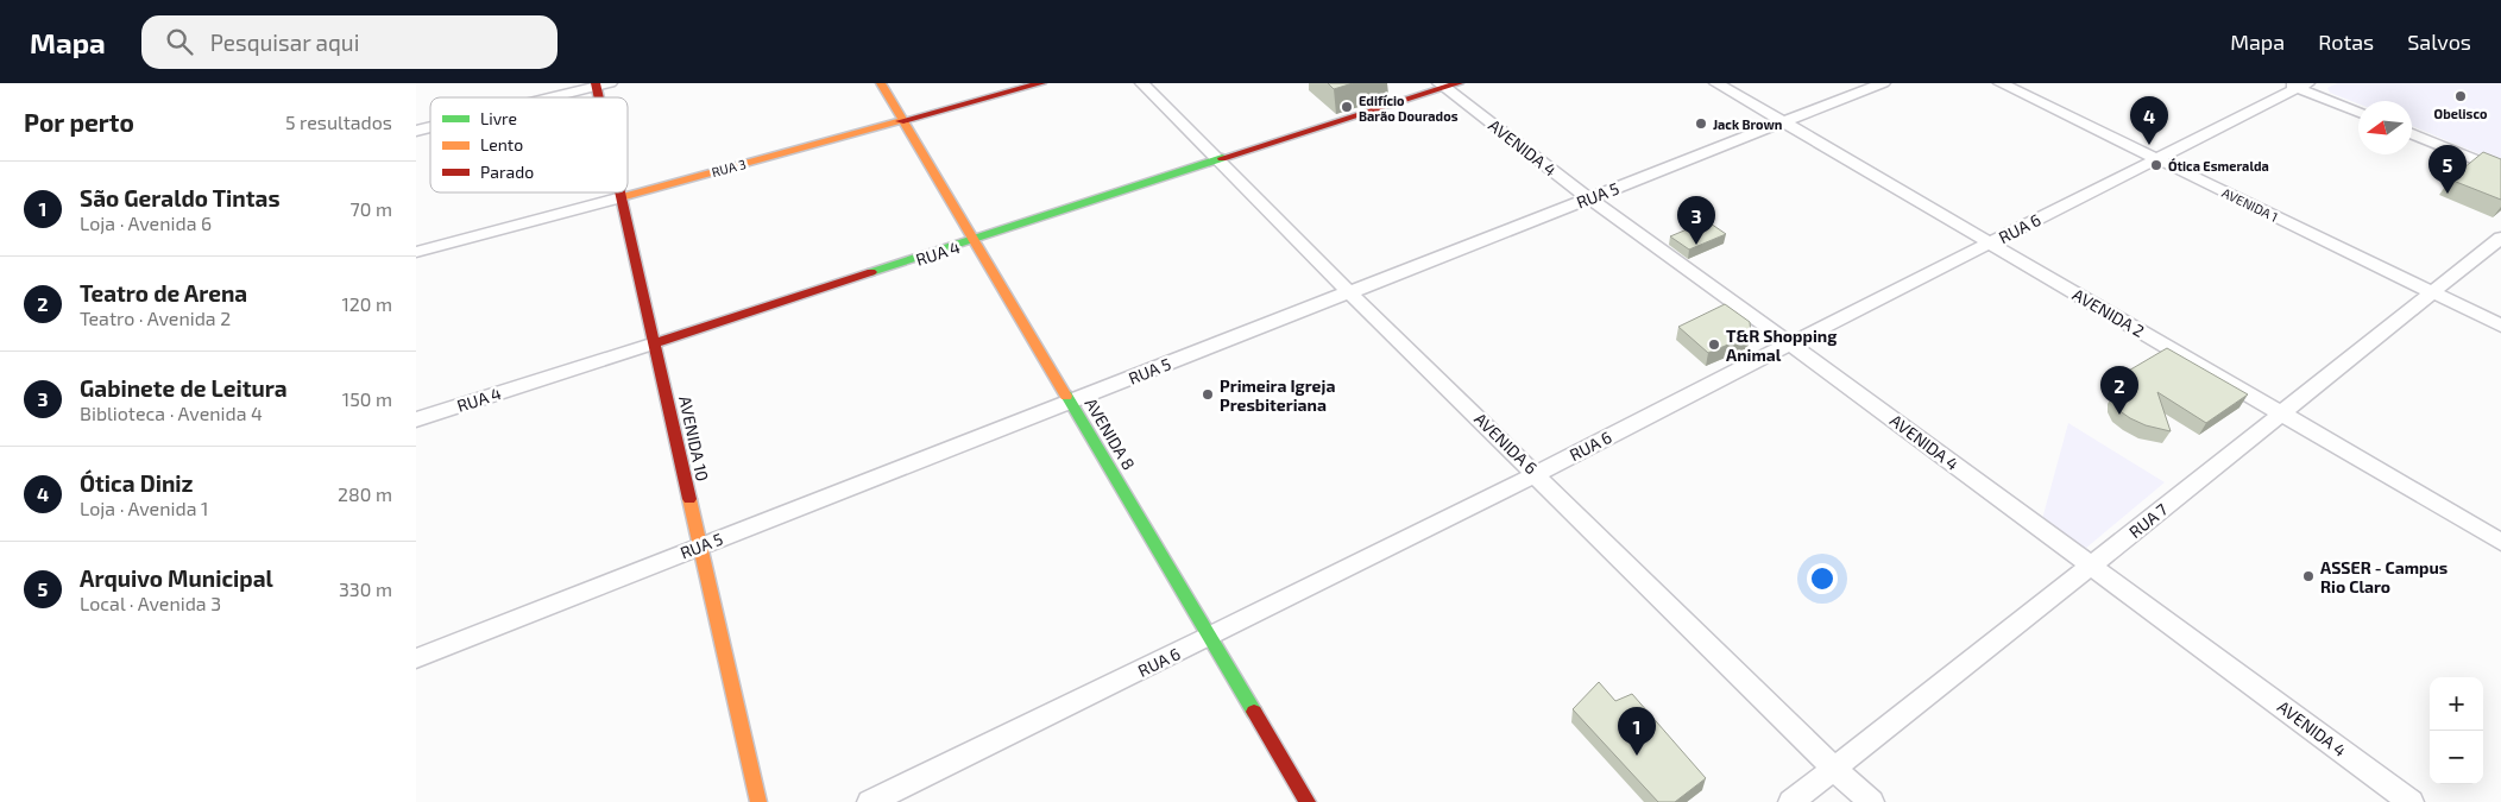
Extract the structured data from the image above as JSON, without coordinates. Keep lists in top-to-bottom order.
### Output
{
  "streets": {
    "main road": [
      "RUA 3",
      "RUA 4",
      "AVENIDA 8",
      "AVENIDA 10"
    ],
    "street": [
      "AVENIDA 4",
      "RUA 5",
      "AVENIDA 1",
      "RUA 6",
      "AVENIDA 2",
      "AVENIDA 6",
      "RUA 7"
    ]
  },
  "crossings": [
    ["AVENIDA 4", "RUA 5"],
    ["AVENIDA 4", "RUA 6"],
    ["AVENIDA 4", "RUA 4"],
    ["AVENIDA 4", "RUA 7"],
    ["RUA 3", "AVENIDA 8"],
    ["RUA 3", "AVENIDA 10"],
    ["RUA 5", "AVENIDA 2"],
    ["RUA 5", "AVENIDA 8"],
    ["RUA 5", "AVENIDA 10"],
    ["RUA 5", "AVENIDA 6"],
    ["AVENIDA 1", "RUA 6"],
    ["AVENIDA 1", "RUA 7"],
    ["RUA 6", "AVENIDA 2"],
    ["RUA 6", "AVENIDA 8"],
    ["RUA 6", "AVENIDA 6"],
    ["RUA 4", "AVENIDA 8"],
    ["RUA 4", "AVENIDA 10"],
    ["RUA 4", "AVENIDA 6"],
    ["AVENIDA 2", "RUA 7"],
    ["AVENIDA 6", "RUA 7"]
  ],
  "places": [
    "Obelisco",
    "Edifício Barão Dourados",
    "Jack Brown",
    "Ótica Esmeralda",
    "T&R Shopping Animal",
    "Primeira Igreja Presbiteriana",
    "ASSER - Campus Rio Claro"
  ],
  "legend": ["Livre", "Lento", "Parado"],
  "north": "left",
  "page": {
    "header": "Mapa",
    "search": "Pesquisar aqui",
    "nav": ["Mapa", "Rotas", "Salvos"],
    "heading": ["Por perto", "5 resultados"],
    "pins": [
      "4",
      "5",
      "3",
      "2",
      "1"
    ],
    "list": [
      {
        "mark": "1",
        "name": "São Geraldo Tintas",
        "note": "Loja · Avenida 6",
        "value": "70 m"
      },
      {
        "mark": "2",
        "name": "Teatro de Arena",
        "note": "Teatro · Avenida 2",
        "value": "120 m"
      },
      {
        "mark": "3",
        "name": "Gabinete de Leitura",
        "note": "Biblioteca · Avenida 4",
        "value": "150 m"
      },
      {
        "mark": "4",
        "name": "Ótica Diniz",
        "note": "Loja · Avenida 1",
        "value": "280 m"
      },
      {
        "mark": "5",
        "name": "Arquivo Municipal",
        "note": "Local · Avenida 3",
        "value": "330 m"
      }
    ],
    "map_buttons": ["+", "−"]
  }
}
